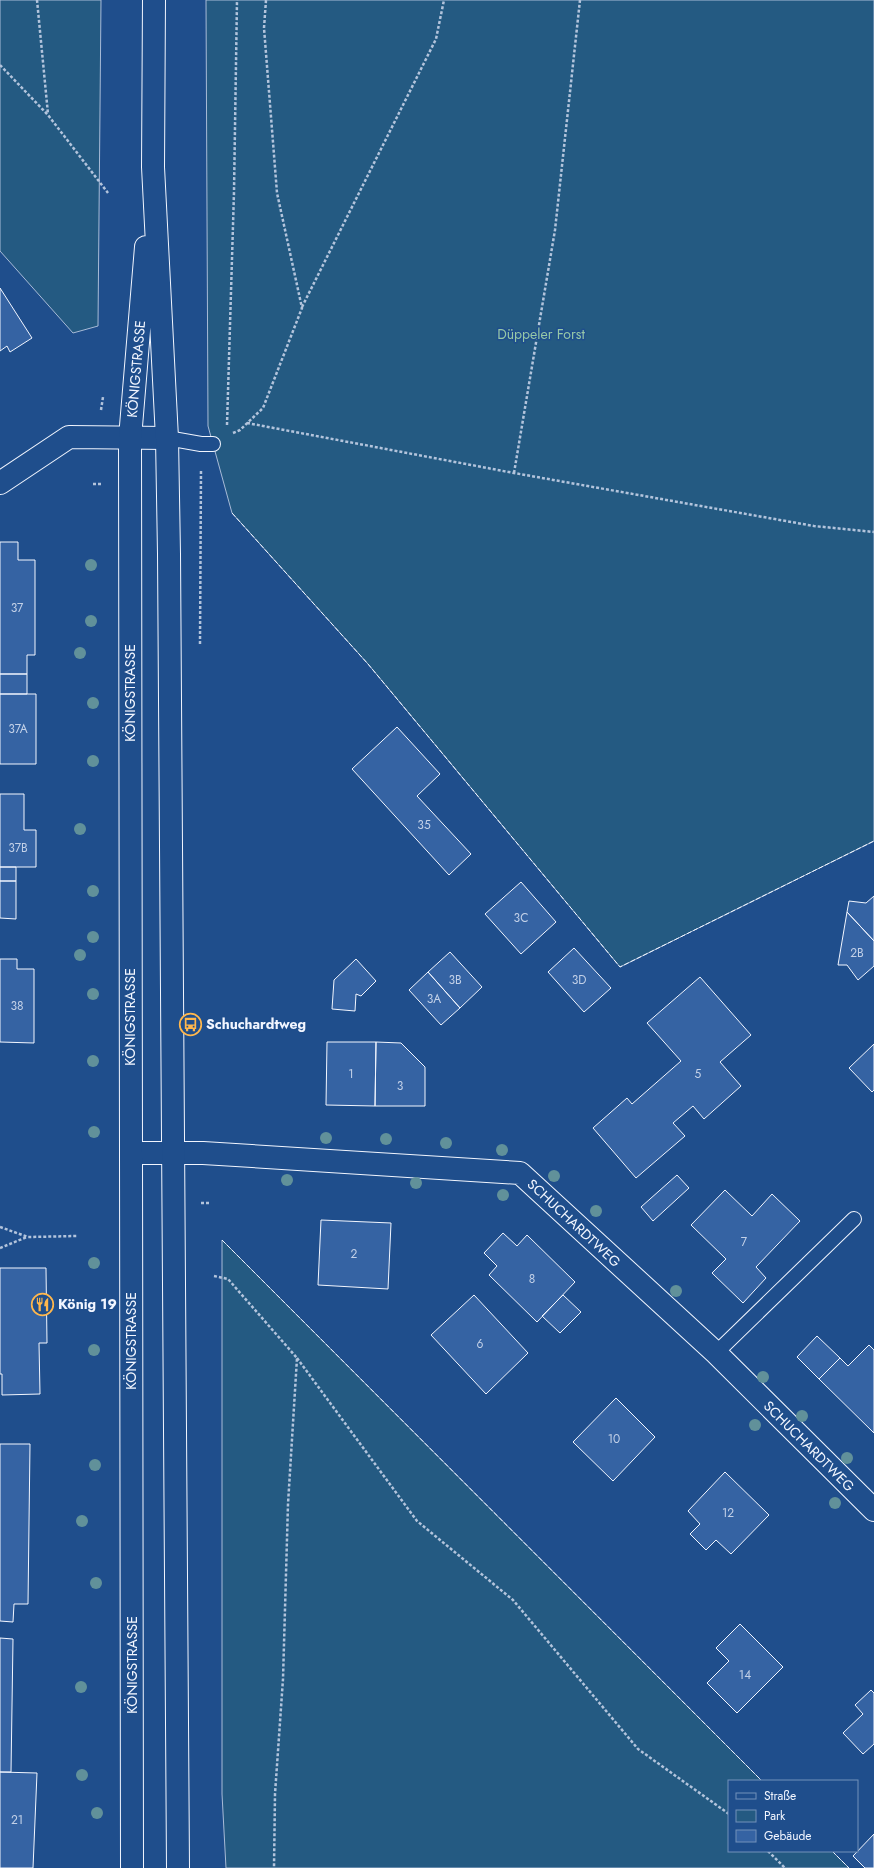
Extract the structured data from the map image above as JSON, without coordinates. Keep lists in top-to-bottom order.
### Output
{
  "streets": {
    "main road": ["KÖNIGSTRASSE", "SCHUCHARDTWEG"]
  },
  "crossings": [
    ["KÖNIGSTRASSE", "SCHUCHARDTWEG"]
  ],
  "parks": ["Düppeler Forst"],
  "places": {
    "bus stop": ["Schuchardtweg"],
    "restaurant": ["König 19"]
  },
  "house_numbers": [
    "37",
    "37A",
    "35",
    "37B",
    "3C",
    "2B",
    "3B",
    "3D",
    "3A",
    "38",
    "1",
    "5",
    "3",
    "7",
    "2",
    "8",
    "6",
    "10",
    "12",
    "14",
    "21"
  ],
  "legend": ["Straße", "Park", "Gebäude"]
}
